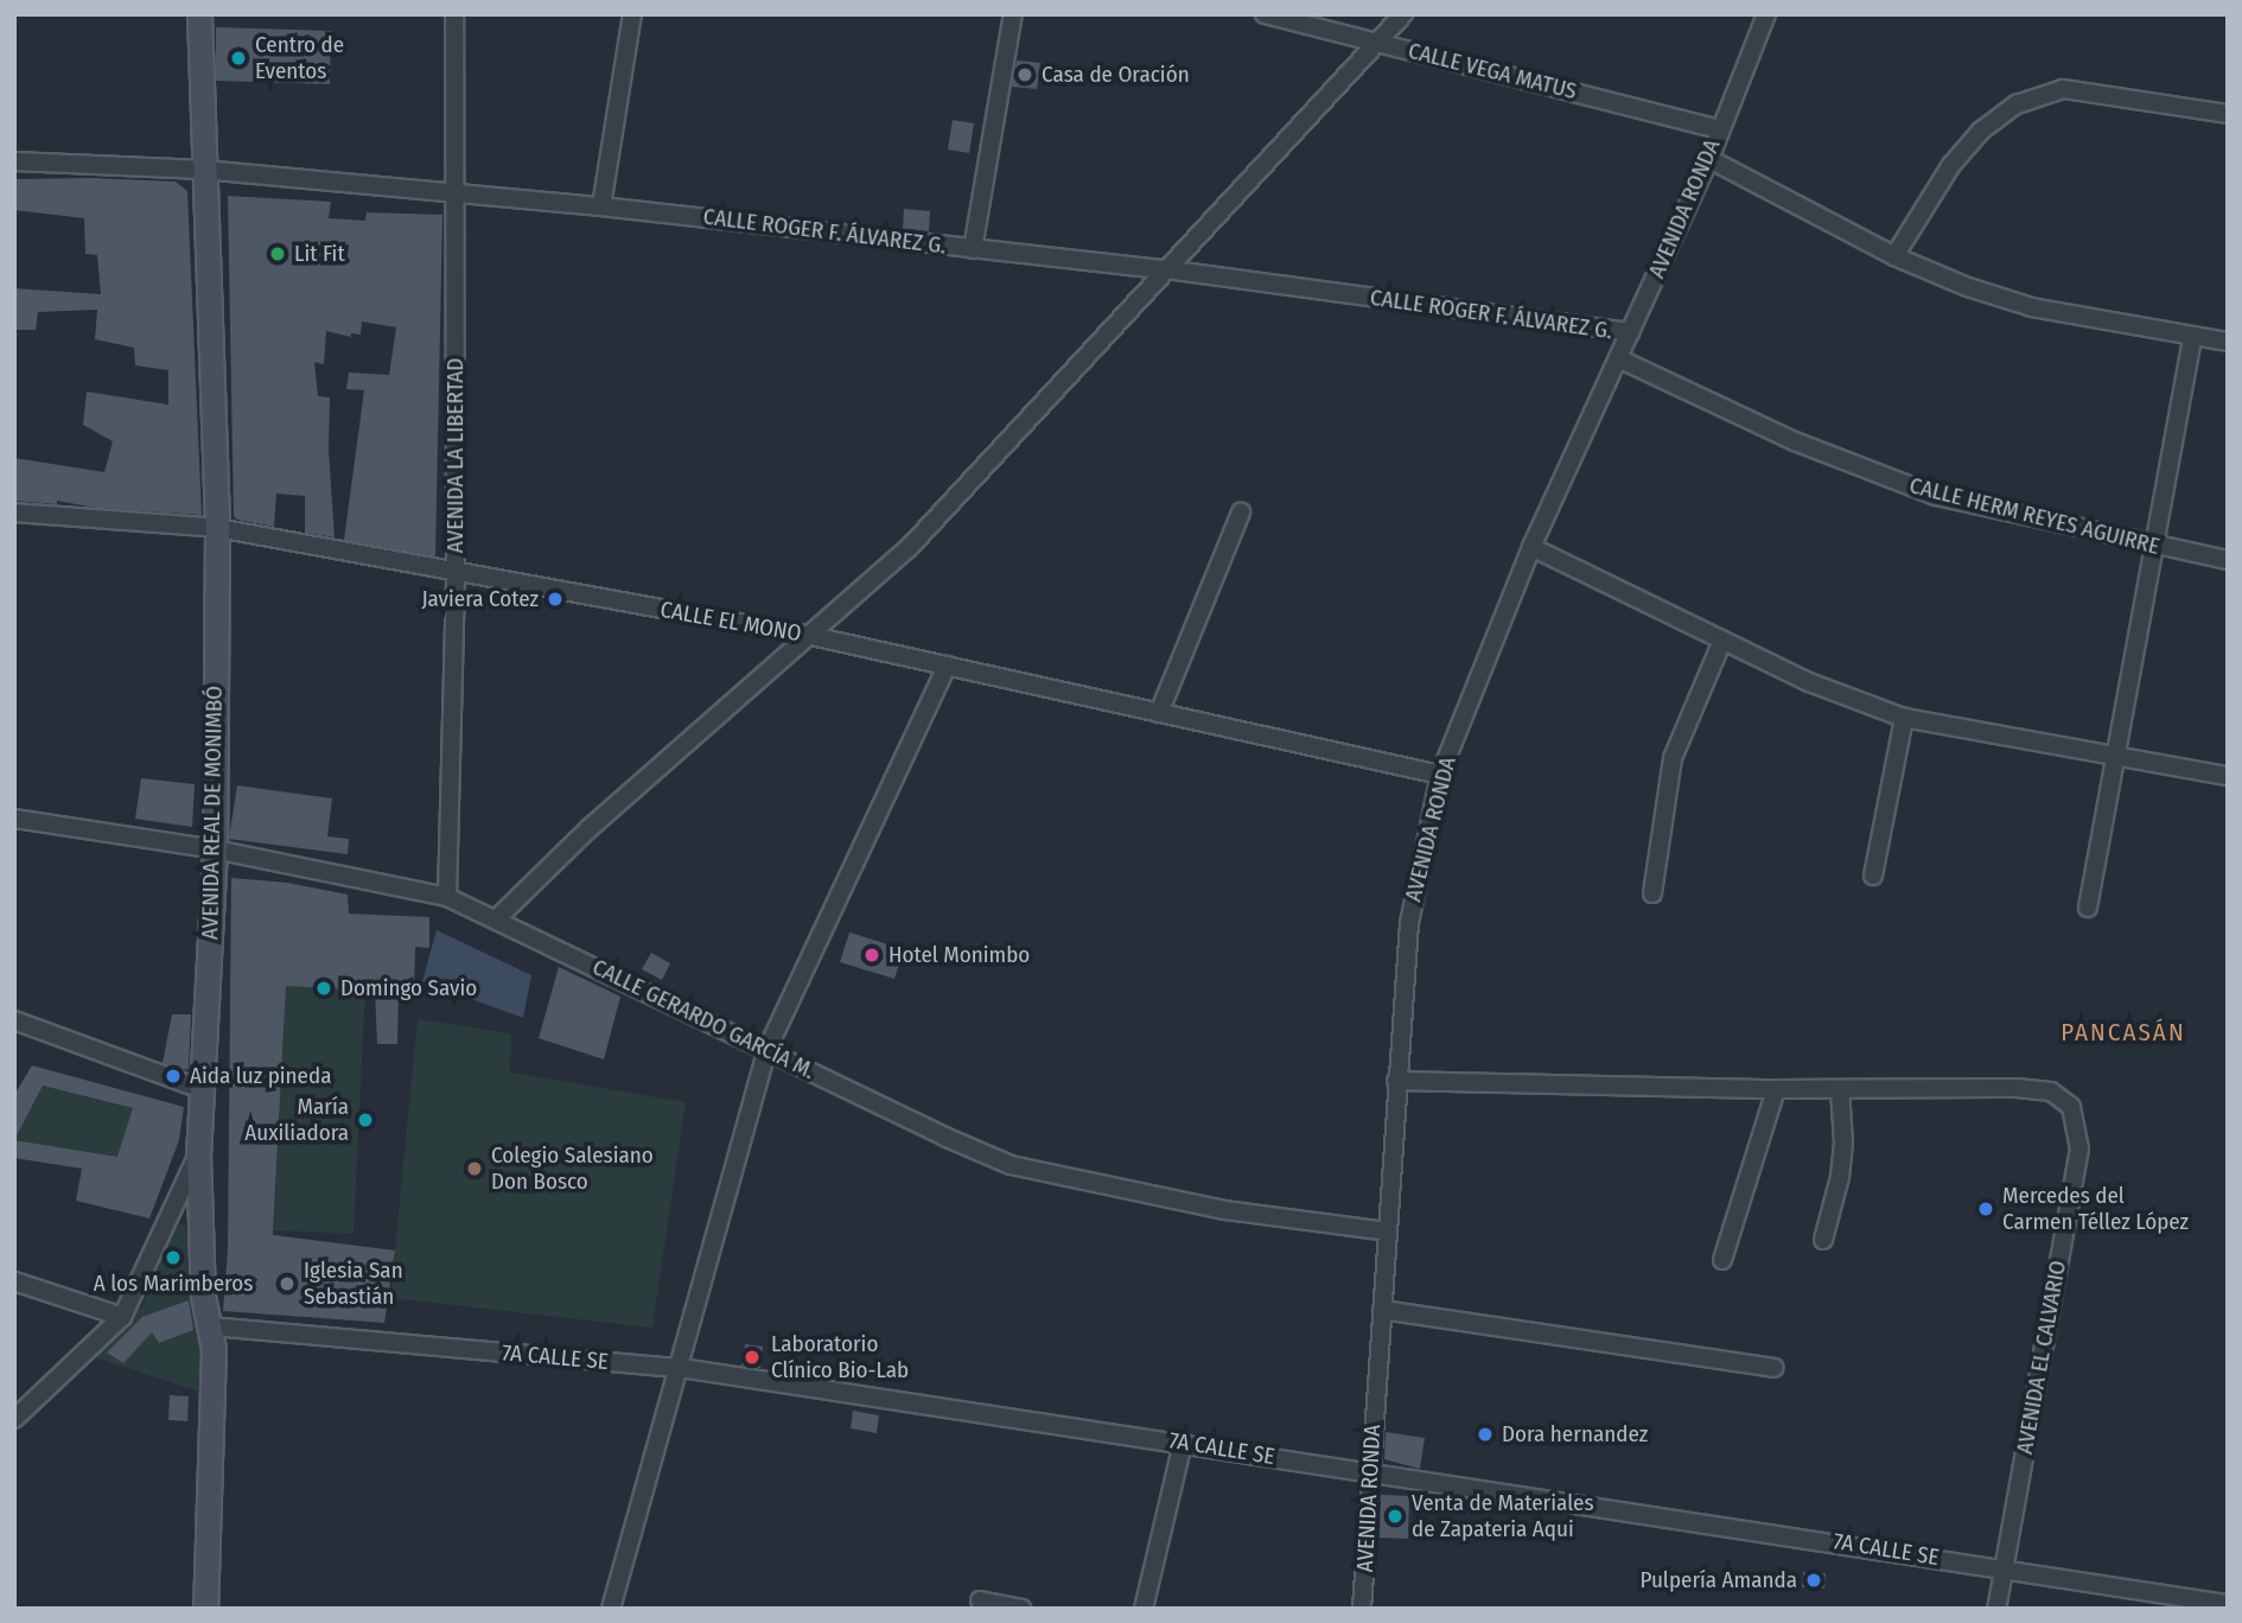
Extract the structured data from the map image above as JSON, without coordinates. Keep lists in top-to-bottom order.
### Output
{
  "streets": {
    "street": [
      "CALLE VEGA MATUS",
      "AVENIDA RONDA",
      "CALLE ROGER F. ÁLVAREZ G.",
      "AVENIDA LA LIBERTAD",
      "CALLE HERM REYES AGUIRRE",
      "CALLE EL MONO",
      "AVENIDA REAL DE MONIMBÓ",
      "CALLE GERARDO GARCÍA M.",
      "7A CALLE SE",
      "AVENIDA EL CALVARIO"
    ]
  },
  "crossings": [
    ["CALLE VEGA MATUS", "AVENIDA RONDA"],
    ["AVENIDA RONDA", "CALLE ROGER F. ÁLVAREZ G."],
    ["AVENIDA RONDA", "CALLE HERM REYES AGUIRRE"],
    ["AVENIDA RONDA", "CALLE EL MONO"],
    ["AVENIDA RONDA", "CALLE GERARDO GARCÍA M."],
    ["AVENIDA RONDA", "7A CALLE SE"],
    ["CALLE ROGER F. ÁLVAREZ G.", "AVENIDA LA LIBERTAD"],
    ["CALLE ROGER F. ÁLVAREZ G.", "AVENIDA REAL DE MONIMBÓ"],
    ["AVENIDA LA LIBERTAD", "CALLE EL MONO"],
    ["AVENIDA LA LIBERTAD", "CALLE GERARDO GARCÍA M."],
    ["CALLE EL MONO", "AVENIDA REAL DE MONIMBÓ"],
    ["AVENIDA REAL DE MONIMBÓ", "CALLE GERARDO GARCÍA M."],
    ["AVENIDA REAL DE MONIMBÓ", "7A CALLE SE"],
    ["7A CALLE SE", "AVENIDA EL CALVARIO"]
  ],
  "districts": ["PANCASÁN"],
  "places": [
    "Centro de Eventos",
    "Casa de Oración",
    "Lit Fit",
    "Javiera Cotez",
    "Hotel Monimbo",
    "Domingo Savio",
    "Aida luz pineda",
    "María Auxiliadora",
    "Colegio Salesiano Don Bosco",
    "Mercedes del Carmen Téllez López",
    "A los Marimberos",
    "Iglesia San Sebastián",
    "Laboratorio Clínico Bio-Lab",
    "Dora hernandez",
    "Venta de Materiales de Zapateria Aqui",
    "Pulpería Amanda"
  ]
}
